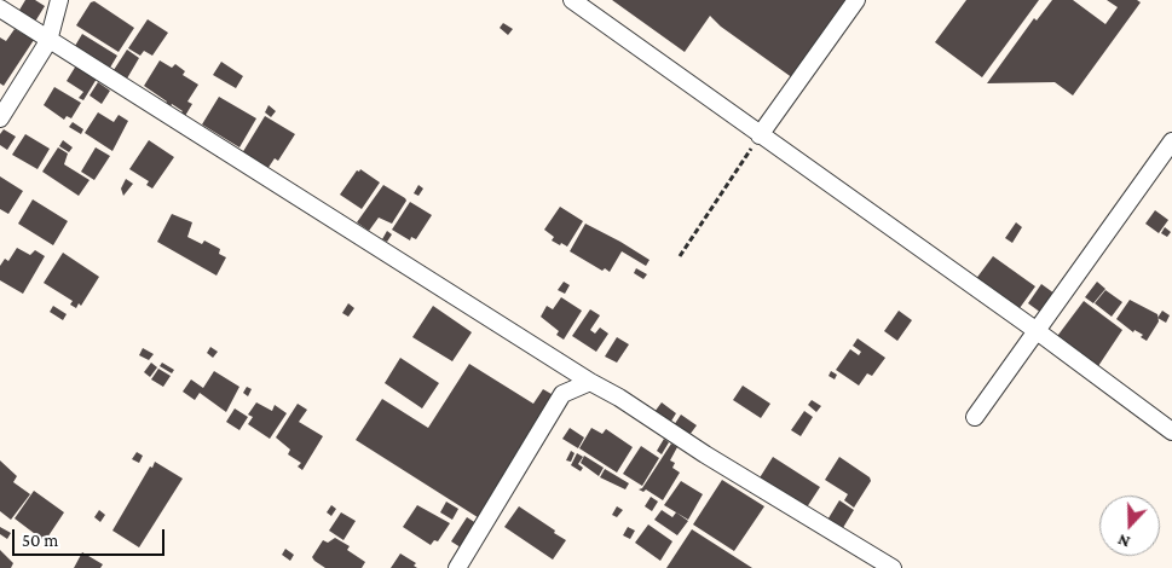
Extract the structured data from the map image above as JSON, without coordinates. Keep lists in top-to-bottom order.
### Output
{
  "scale_bar": "50 m",
  "north": "bottom"
}
